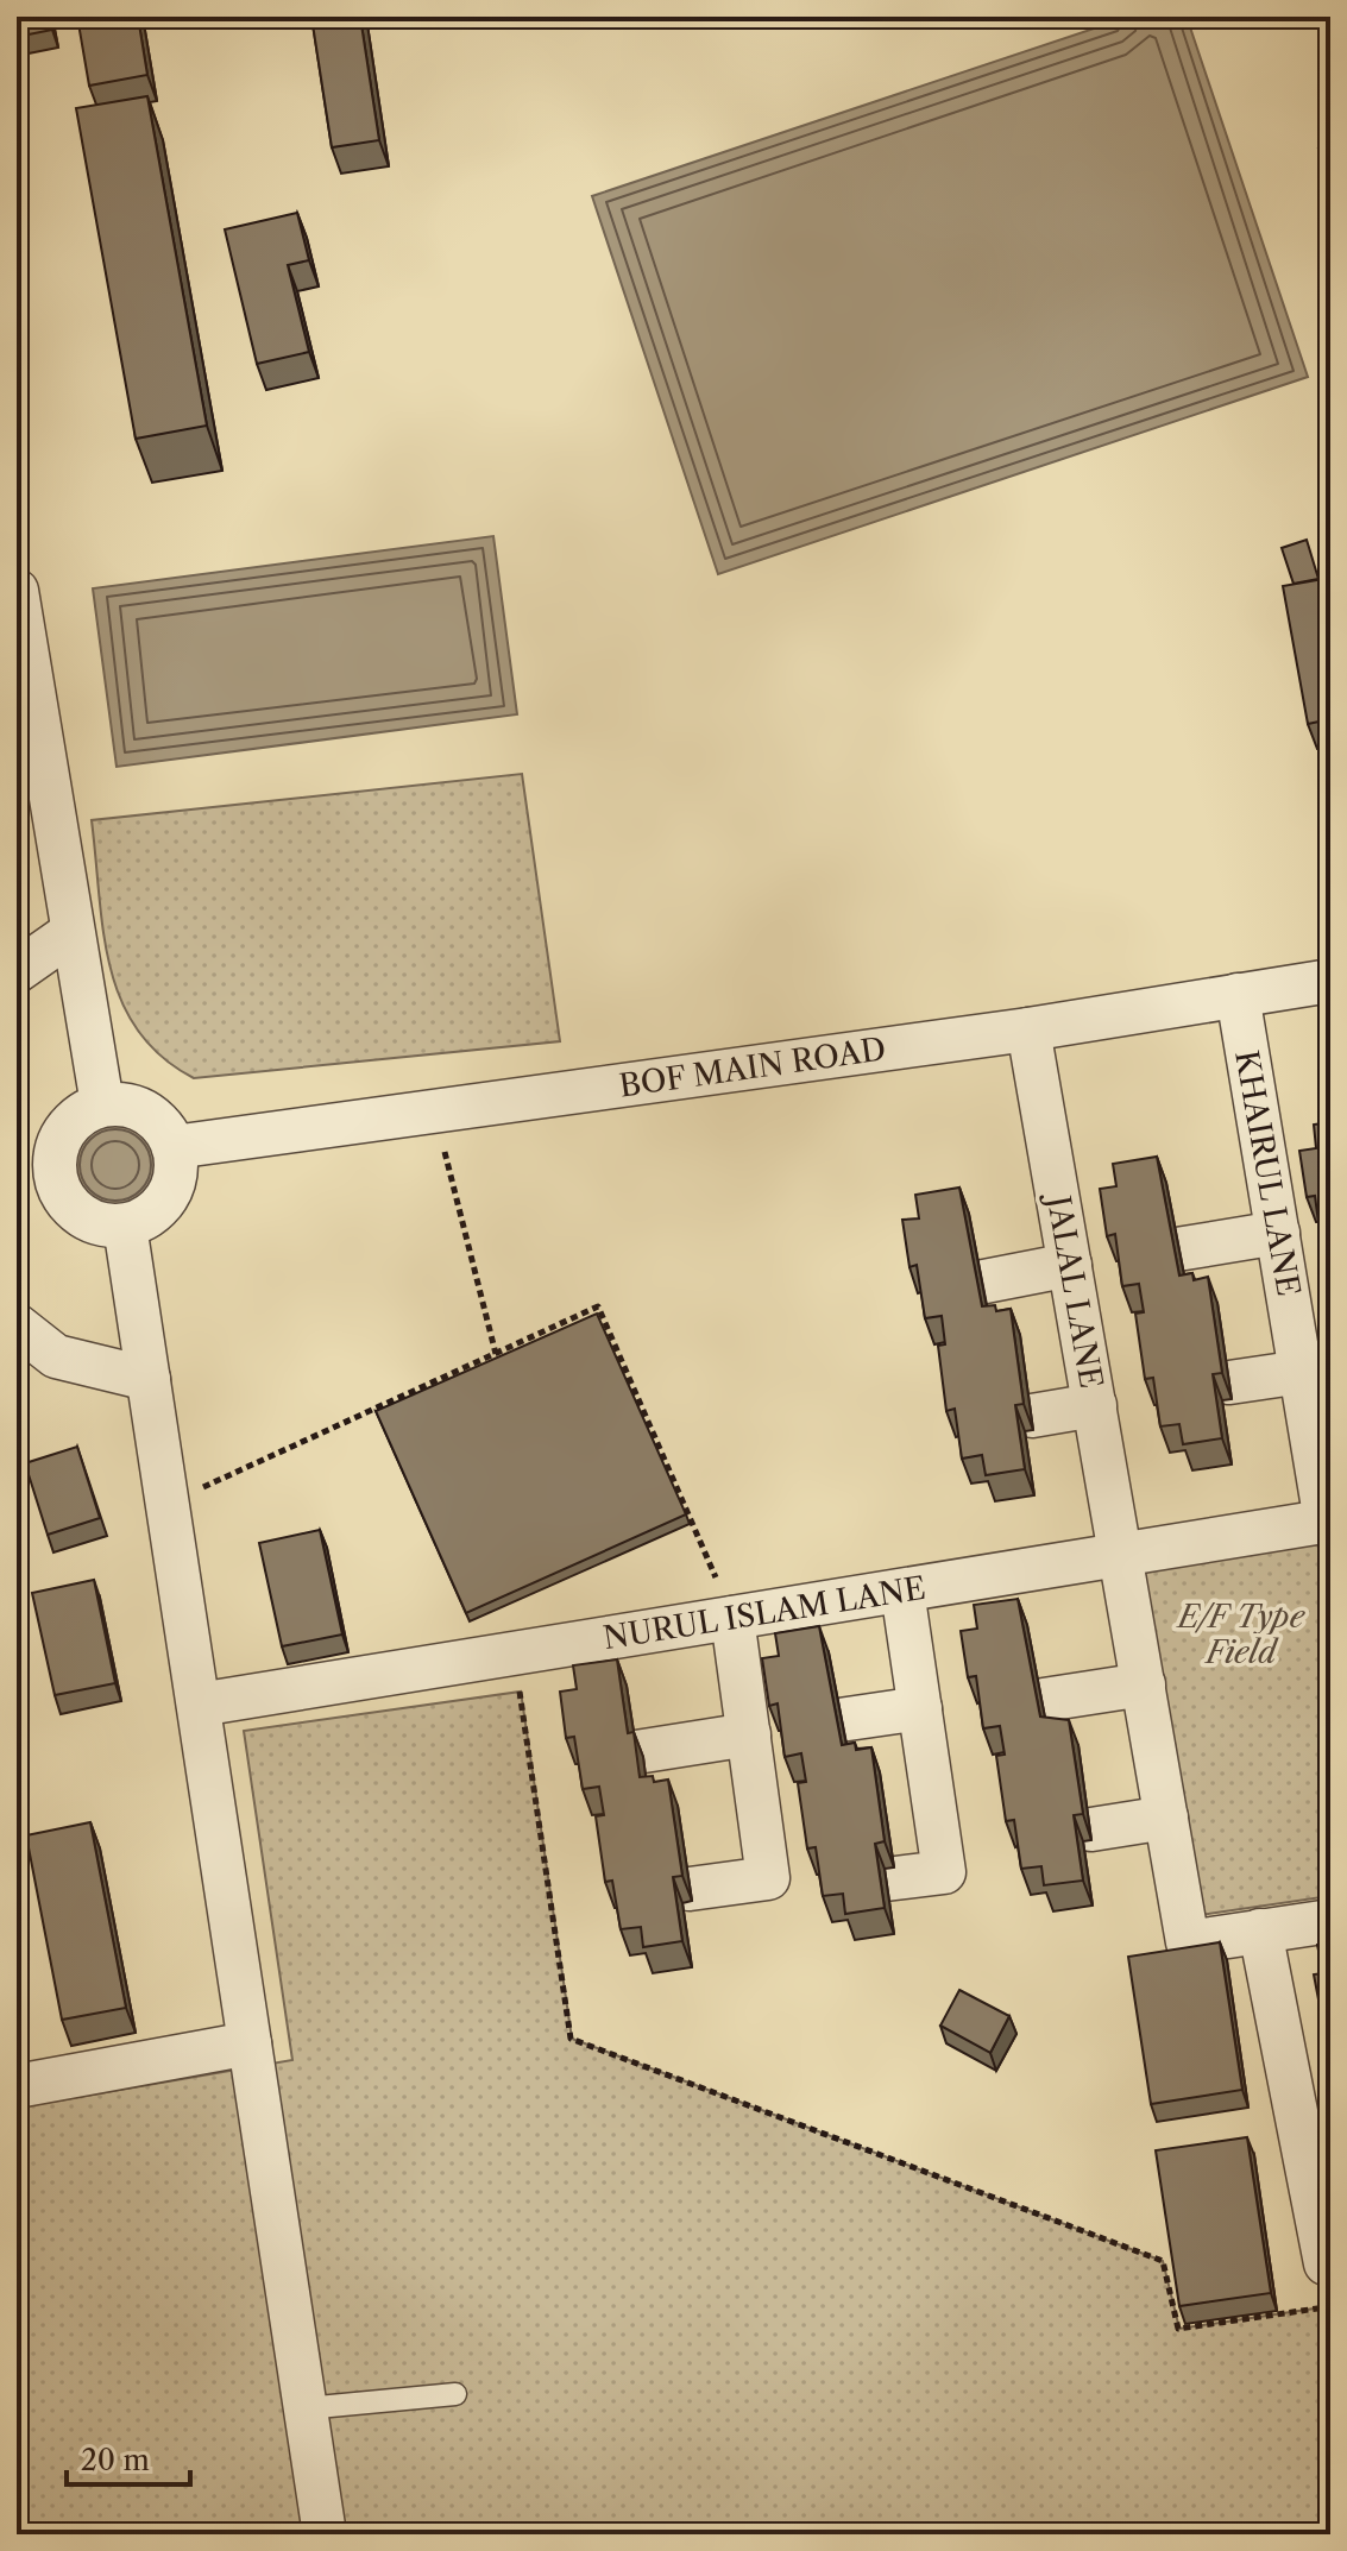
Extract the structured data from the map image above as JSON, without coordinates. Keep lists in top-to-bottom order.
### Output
{
  "streets": {
    "street": [
      "BOF MAIN ROAD",
      "KHAIRUL LANE",
      "JALAL LANE",
      "NURUL ISLAM LANE"
    ]
  },
  "crossings": [
    ["BOF MAIN ROAD", "KHAIRUL LANE"],
    ["BOF MAIN ROAD", "JALAL LANE"],
    ["KHAIRUL LANE", "NURUL ISLAM LANE"],
    ["JALAL LANE", "NURUL ISLAM LANE"]
  ],
  "parks": ["E/F Type Field"],
  "scale_bar": "20 m"
}
